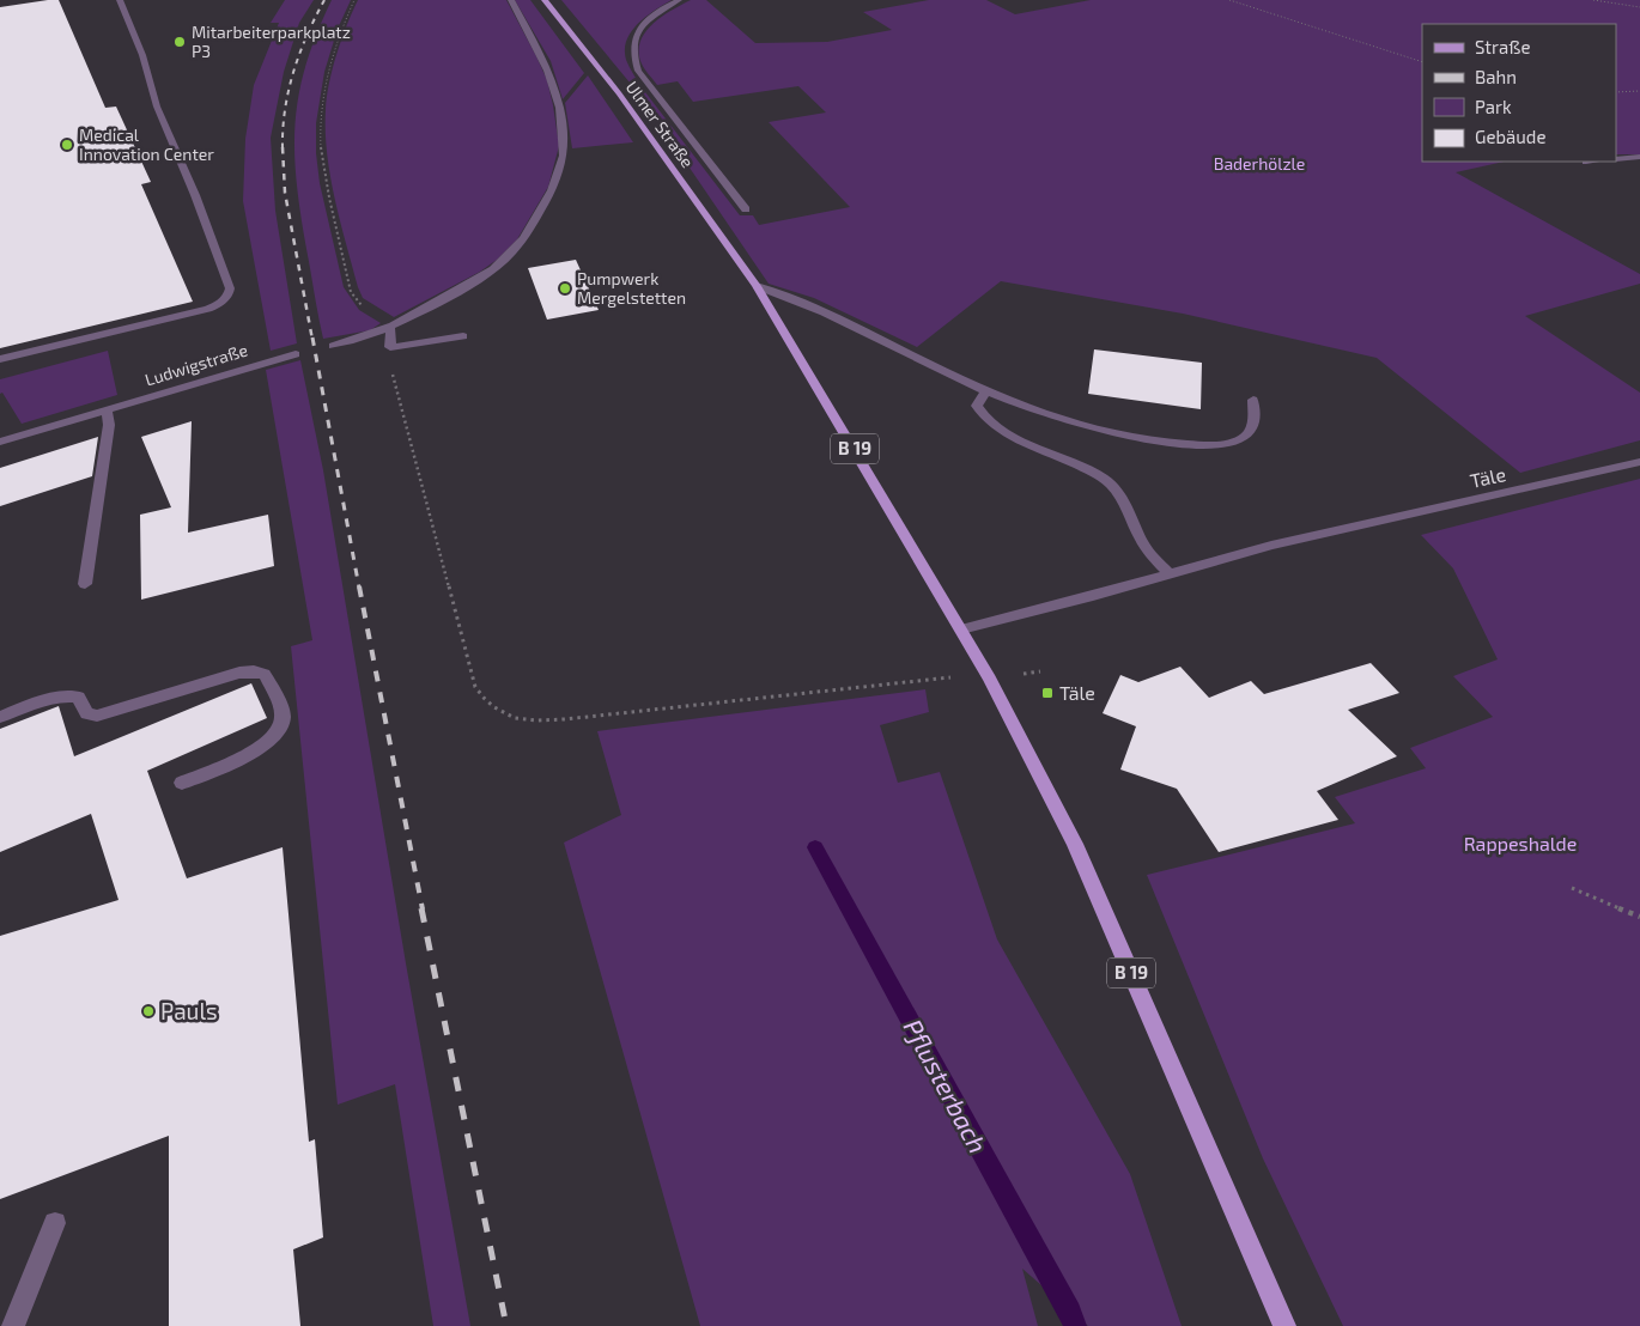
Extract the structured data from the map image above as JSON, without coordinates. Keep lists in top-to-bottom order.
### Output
{
  "streets": {
    "main road": ["Ulmer Straße", "B 19"],
    "street": ["Ludwigstraße", "Täle"]
  },
  "crossings": [
    ["Ulmer Straße", "B 19"],
    ["B 19", "Täle"]
  ],
  "water": ["Pflusterbach"],
  "parks": ["Baderhölzle", "Rappeshalde"],
  "places": {
    "other": [
      "Mitarbeiterparkplatz P3",
      "Medical Innovation Center",
      "Pumpwerk Mergelstetten",
      "Pauls"
    ],
    "transit": ["Täle"]
  },
  "legend": [
    "Straße",
    "Bahn",
    "Park",
    "Gebäude"
  ]
}
